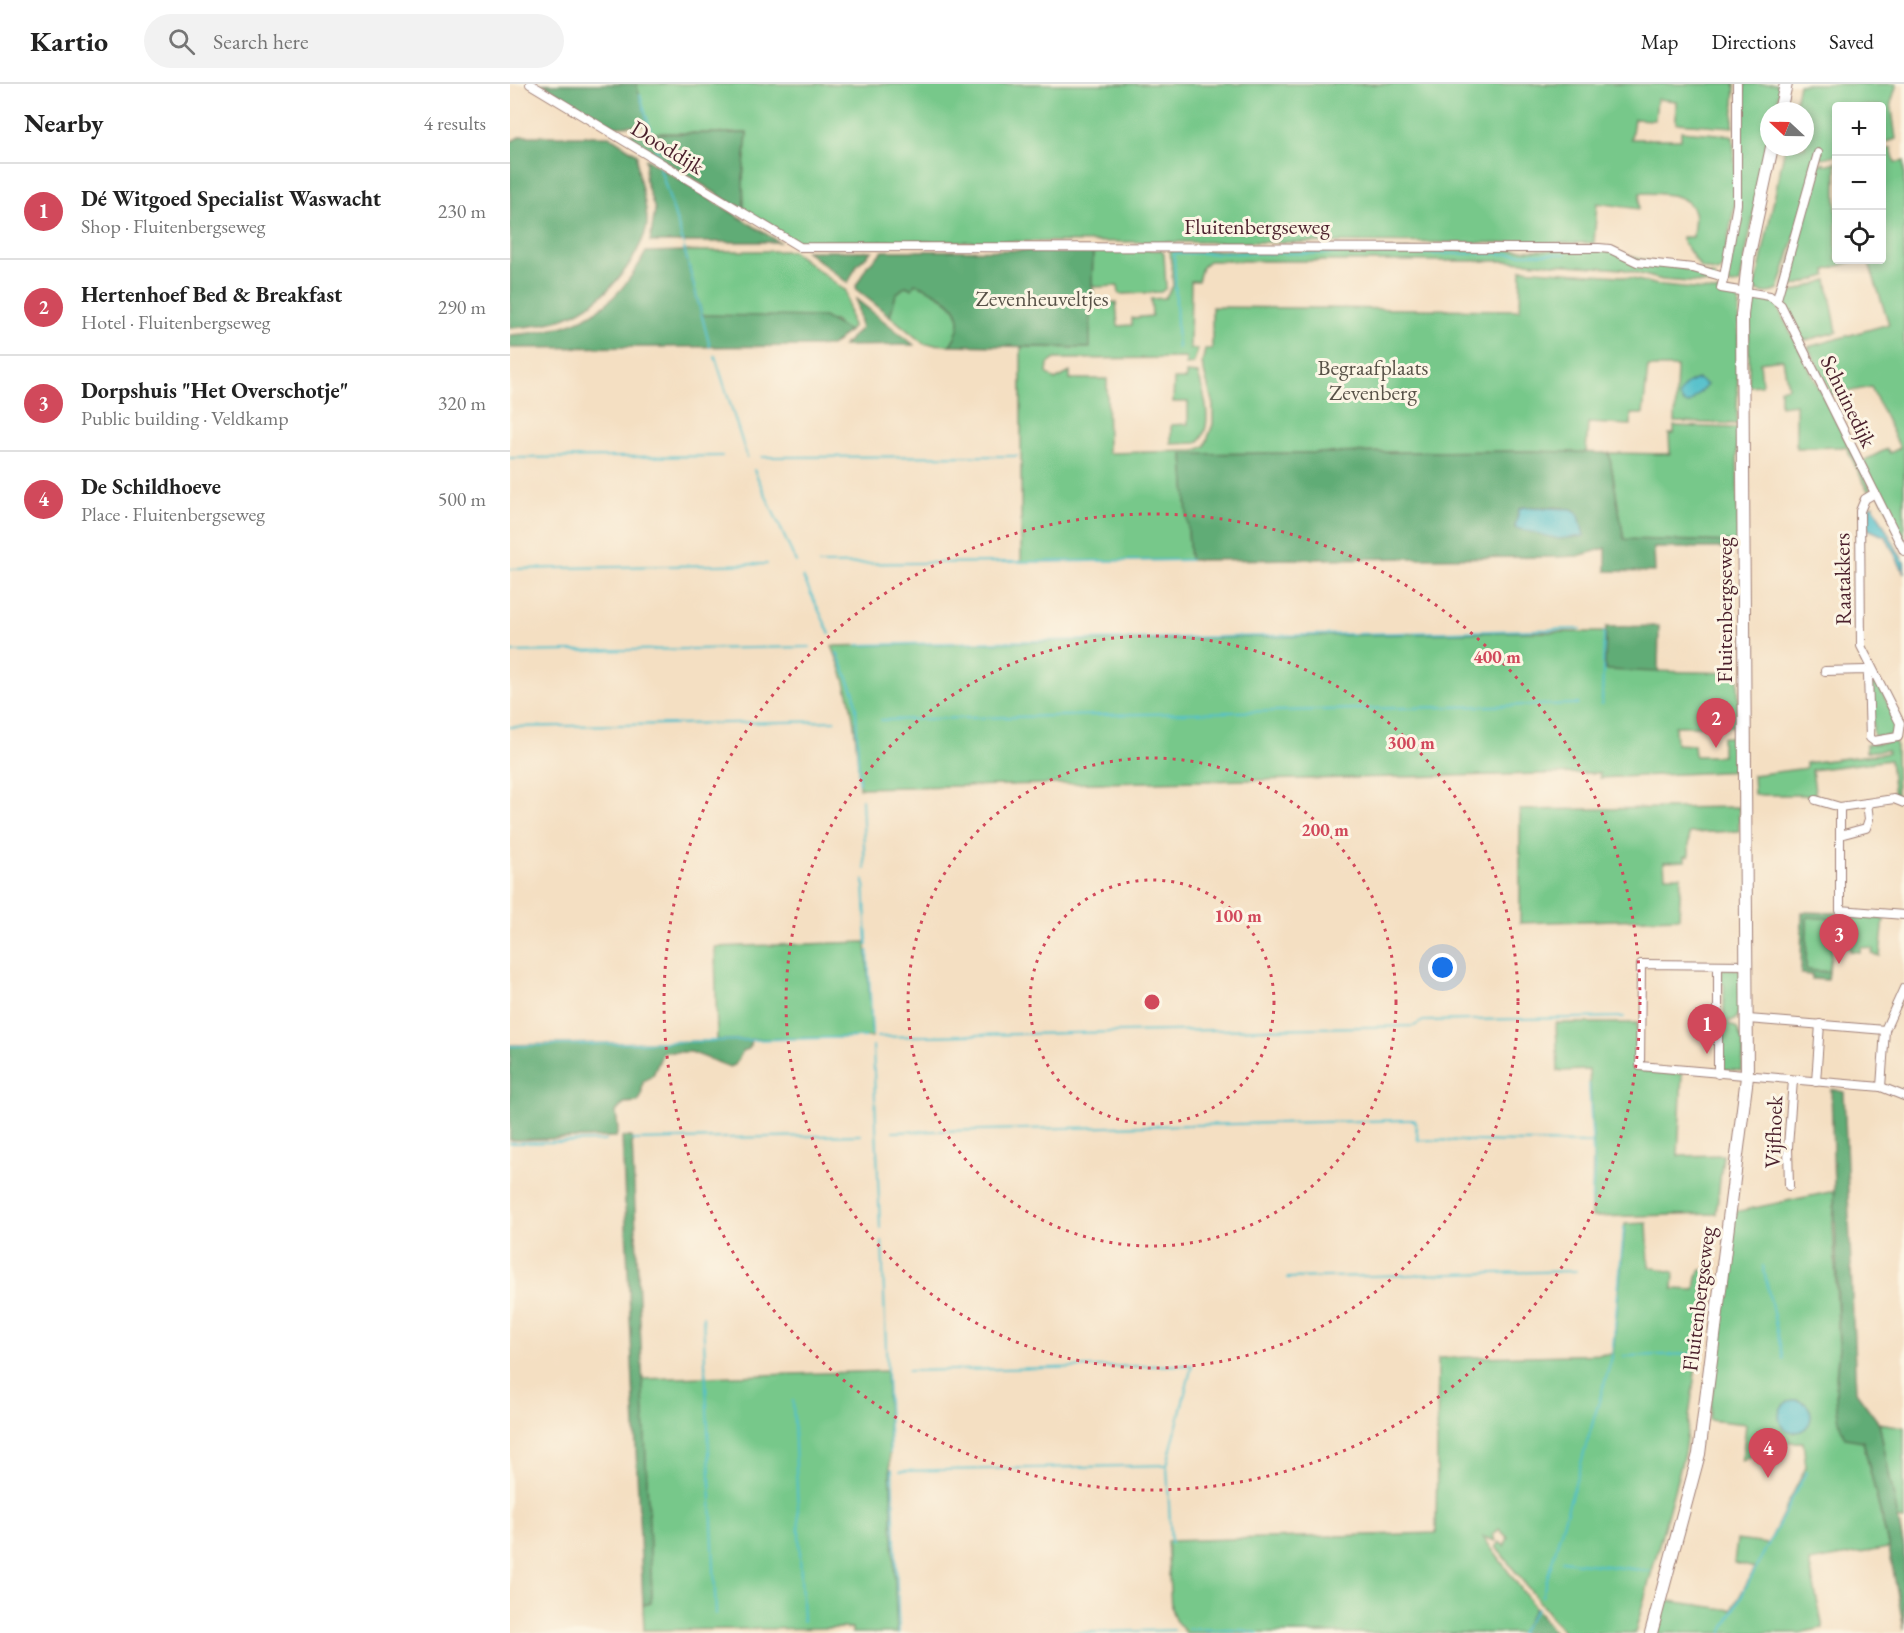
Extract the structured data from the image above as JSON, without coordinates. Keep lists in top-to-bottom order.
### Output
{
  "streets": {
    "street": [
      "Dooddijk",
      "Fluitenbergseweg",
      "Schuinedijk",
      "Raatakkers",
      "Vijfhoek"
    ]
  },
  "crossings": [
    ["Dooddijk", "Fluitenbergseweg"],
    ["Fluitenbergseweg", "Vijfhoek"],
    ["Schuinedijk", "Raatakkers"]
  ],
  "parks": ["Zevenheuveltjes", "Begraafplaats Zevenberg"],
  "north": "left",
  "page": {
    "header": "Kartio",
    "search": "Search here",
    "nav": ["Map", "Directions", "Saved"],
    "heading": ["Nearby", "4 results"],
    "map_buttons": ["+", "−"],
    "list": [
      {
        "mark": "1",
        "name": "Dé Witgoed Specialist Waswacht",
        "note": "Shop · Fluitenbergseweg",
        "value": "230 m"
      },
      {
        "mark": "2",
        "name": "Hertenhoef Bed & Breakfast",
        "note": "Hotel · Fluitenbergseweg",
        "value": "290 m"
      },
      {
        "mark": "3",
        "name": "Dorpshuis \"Het Overschotje\"",
        "note": "Public building · Veldkamp",
        "value": "320 m"
      },
      {
        "mark": "4",
        "name": "De Schildhoeve",
        "note": "Place · Fluitenbergseweg",
        "value": "500 m"
      }
    ],
    "pins": [
      "2",
      "3",
      "1",
      "4"
    ]
  },
  "rings": [
    "400 m",
    "300 m",
    "200 m",
    "100 m"
  ]
}
